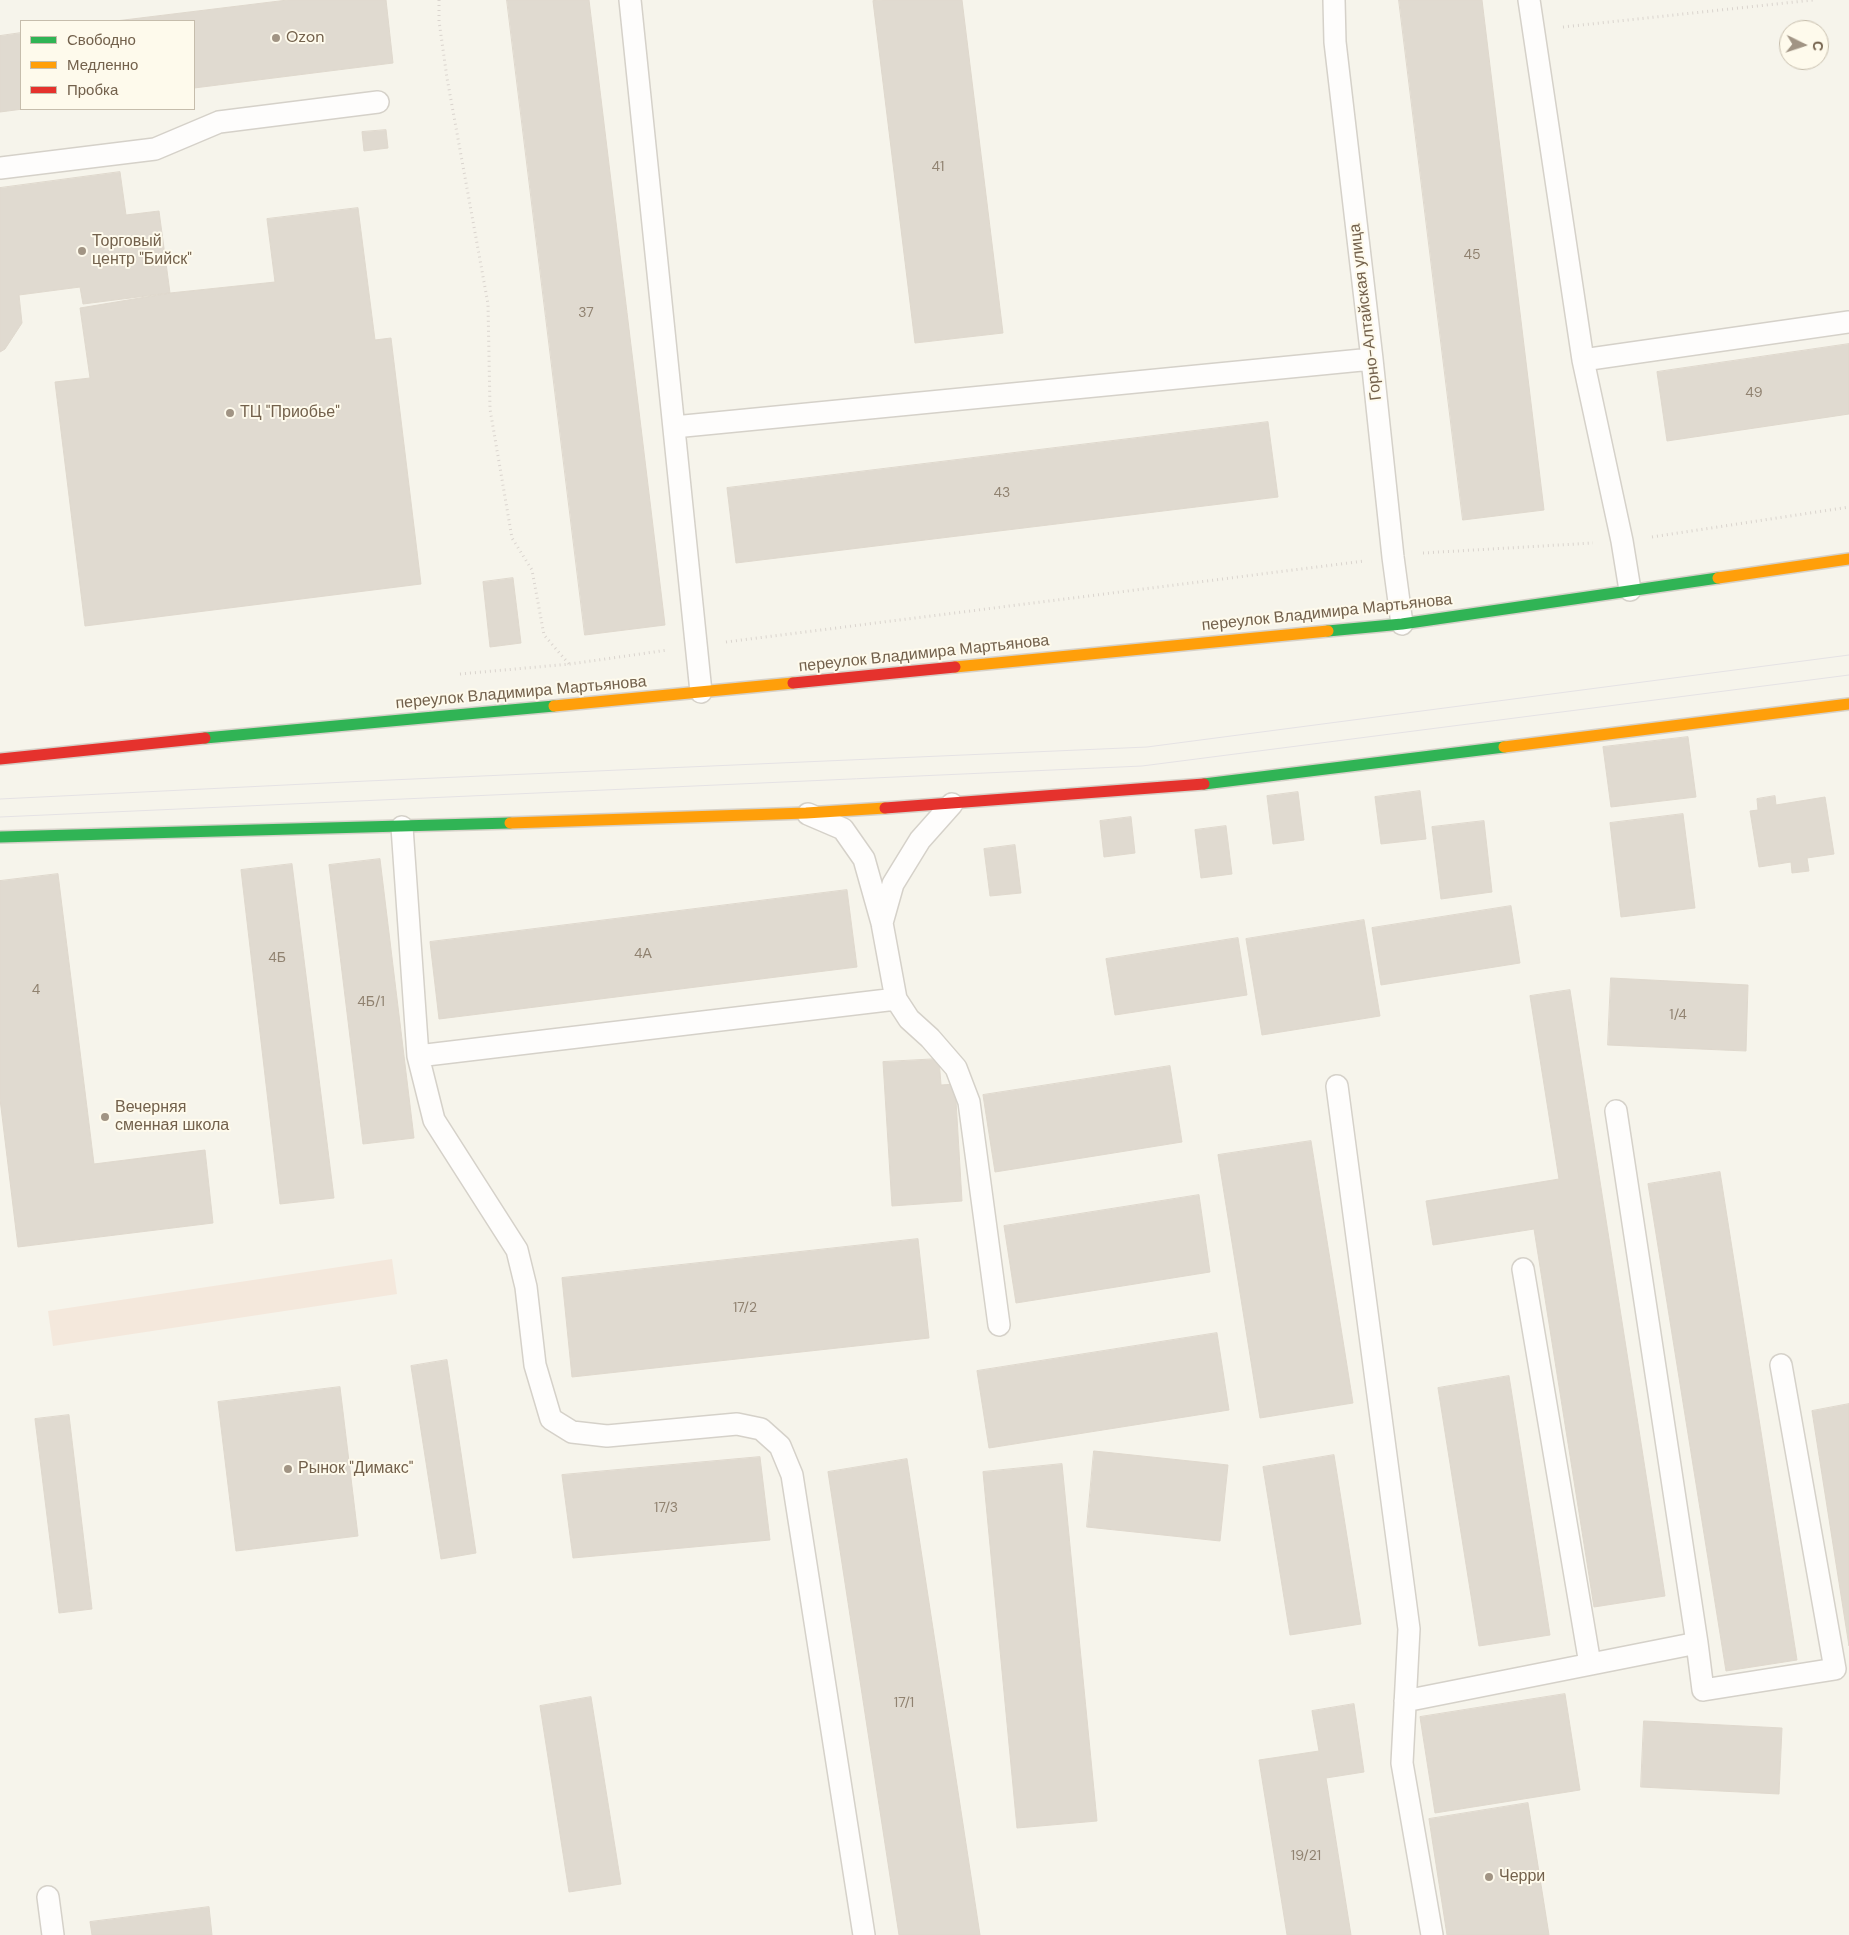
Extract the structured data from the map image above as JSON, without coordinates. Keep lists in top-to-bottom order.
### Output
{
  "streets": {
    "street": ["переулок Владимира Мартьянова"],
    "lane": ["Горно-Алтайская улица"]
  },
  "crossings": [
    ["Горно-Алтайская улица", "переулок Владимира Мартьянова"]
  ],
  "places": [
    "Ozon",
    "Торговый центр \"Бийск\"",
    "ТЦ \"Приобье\"",
    "Вечерняя сменная школа",
    "Рынок \"Димакс\"",
    "Черри"
  ],
  "house_numbers": [
    "41",
    "45",
    "37",
    "49",
    "43",
    "4А",
    "4Б",
    "4",
    "4Б/1",
    "1/4",
    "17/2",
    "17/3",
    "17/1",
    "19/21"
  ],
  "legend": ["Свободно", "Медленно", "Пробка"],
  "north": "right"
}
